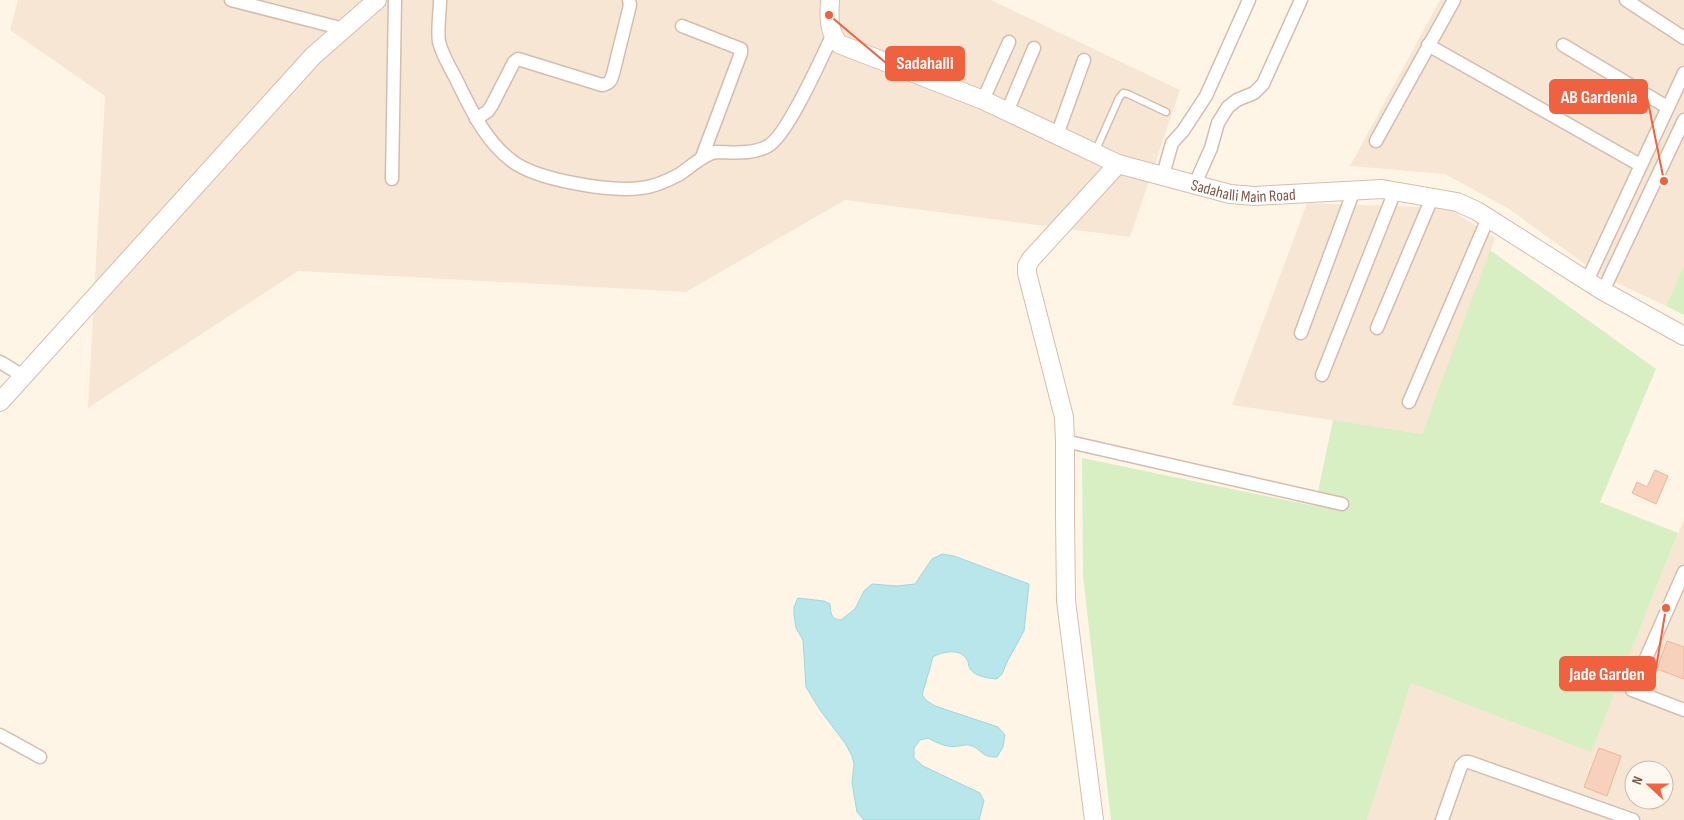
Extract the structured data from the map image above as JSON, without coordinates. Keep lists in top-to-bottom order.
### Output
{
  "streets": {
    "street": ["Sadahalli Main Road"]
  },
  "places": ["Sadahalli", "AB Gardenia", "Jade Garden"],
  "north": "left"
}
